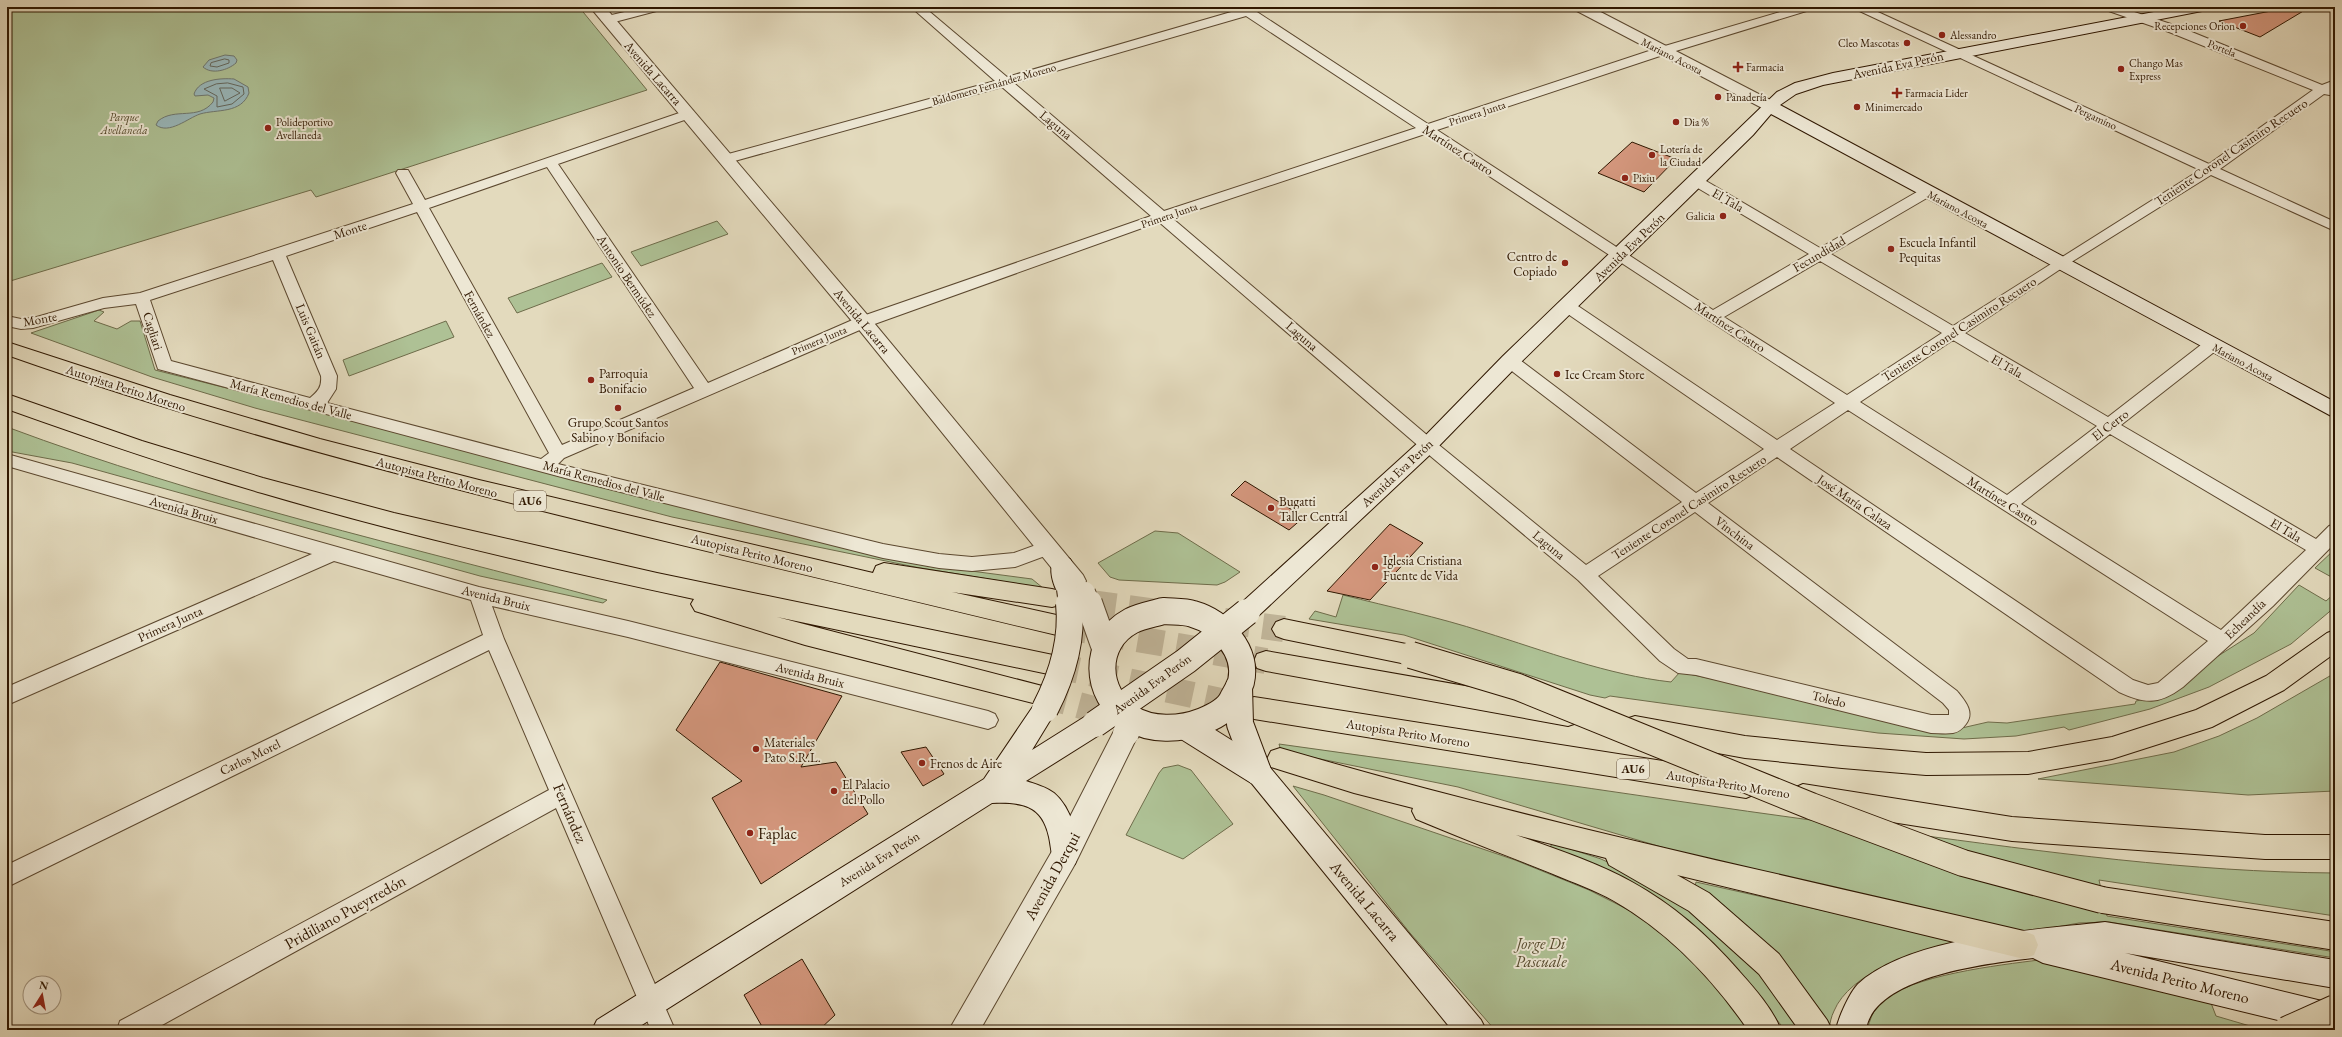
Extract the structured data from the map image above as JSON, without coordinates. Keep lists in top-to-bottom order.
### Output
{
  "streets": {
    "highway": ["Autopista Perito Moreno", "AU6"],
    "main road": [
      "Mariano Acosta",
      "Avenida Eva Perón",
      "Avenida Lacarra",
      "Avenida Derqui",
      "Avenida Perito Moreno"
    ],
    "street": [
      "Portela",
      "Baldomero Fernández Moreno",
      "Primera Junta",
      "Pergamino",
      "Laguna",
      "Martínez Castro",
      "Teniente Coronel Casimiro Recuero",
      "El Tala",
      "Monte",
      "Fecundidad",
      "Antonio Bermúdez",
      "Fernández",
      "Cagliari",
      "Luis Gaitán",
      "María Remedios del Valle",
      "El Cerro",
      "José María Calaza",
      "Avenida Bruix",
      "Vinchina",
      "Echeandía",
      "Toledo",
      "Carlos Morel",
      "Pridiliano Pueyrredón"
    ]
  },
  "crossings": [
    ["Portela", "Avenida Eva Perón"],
    ["Portela", "Teniente Coronel Casimiro Recuero"],
    ["Mariano Acosta", "Avenida Eva Perón"],
    ["Mariano Acosta", "Primera Junta"],
    ["Mariano Acosta", "Teniente Coronel Casimiro Recuero"],
    ["Mariano Acosta", "Fecundidad"],
    ["Mariano Acosta", "El Cerro"],
    ["Avenida Eva Perón", "Avenida Lacarra"],
    ["Avenida Eva Perón", "Pergamino"],
    ["Avenida Eva Perón", "Laguna"],
    ["Avenida Eva Perón", "Martínez Castro"],
    ["Avenida Eva Perón", "El Tala"],
    ["Avenida Eva Perón", "Fernández"],
    ["Avenida Eva Perón", "José María Calaza"],
    ["Avenida Eva Perón", "Vinchina"],
    ["Avenida Eva Perón", "Avenida Derqui"],
    ["Avenida Lacarra", "Baldomero Fernández Moreno"],
    ["Avenida Lacarra", "Primera Junta"],
    ["Avenida Lacarra", "Monte"],
    ["Avenida Lacarra", "María Remedios del Valle"],
    ["Baldomero Fernández Moreno", "Laguna"],
    ["Baldomero Fernández Moreno", "Martínez Castro"],
    ["Primera Junta", "Laguna"],
    ["Primera Junta", "Martínez Castro"],
    ["Primera Junta", "Antonio Bermúdez"],
    ["Primera Junta", "Fernández"],
    ["Primera Junta", "María Remedios del Valle"],
    ["Primera Junta", "Avenida Bruix"],
    ["Pergamino", "Teniente Coronel Casimiro Recuero"],
    ["Laguna", "Teniente Coronel Casimiro Recuero"],
    ["Laguna", "Toledo"],
    ["Martínez Castro", "Teniente Coronel Casimiro Recuero"],
    ["Martínez Castro", "Fecundidad"],
    ["Martínez Castro", "El Cerro"],
    ["Martínez Castro", "Echeandía"],
    ["Teniente Coronel Casimiro Recuero", "El Tala"],
    ["Teniente Coronel Casimiro Recuero", "José María Calaza"],
    ["Teniente Coronel Casimiro Recuero", "Vinchina"],
    ["El Tala", "Fecundidad"],
    ["El Tala", "El Cerro"],
    ["El Tala", "Echeandía"],
    ["Monte", "Antonio Bermúdez"],
    ["Monte", "Fernández"],
    ["Monte", "Cagliari"],
    ["Monte", "Luis Gaitán"],
    ["Fernández", "María Remedios del Valle"],
    ["Fernández", "Avenida Bruix"],
    ["Fernández", "Carlos Morel"],
    ["Fernández", "Pridiliano Pueyrredón"],
    ["Cagliari", "María Remedios del Valle"],
    ["Luis Gaitán", "María Remedios del Valle"],
    ["José María Calaza", "Echeandía"],
    ["Vinchina", "Toledo"]
  ],
  "parks": ["Parque Avellaneda", "Jorge Di Pascuale"],
  "places": {
    "other": [
      "Recepciones Orion",
      "Alessandro",
      "Cleo Mascotas",
      "Chango Mas Express",
      "Panadería",
      "Minimercado",
      "Dia %",
      "Polideportivo Avellaneda",
      "Lotería de la Ciudad",
      "Pixiu",
      "Galicia",
      "Escuela Infantil Pequitas",
      "Centro de Copiado",
      "Ice Cream Store",
      "Parroquia Bonifacio",
      "Grupo Scout Santos Sabino y Bonifacio",
      "Bugatti Taller Central",
      "Iglesia Cristiana Fuente de Vida",
      "Materiales Pato S.R.L.",
      "Frenos de Aire",
      "El Palacio del Pollo",
      "Faplac"
    ],
    "health": ["Farmacia", "Farmacia Lider"]
  },
  "north": "top"
}
